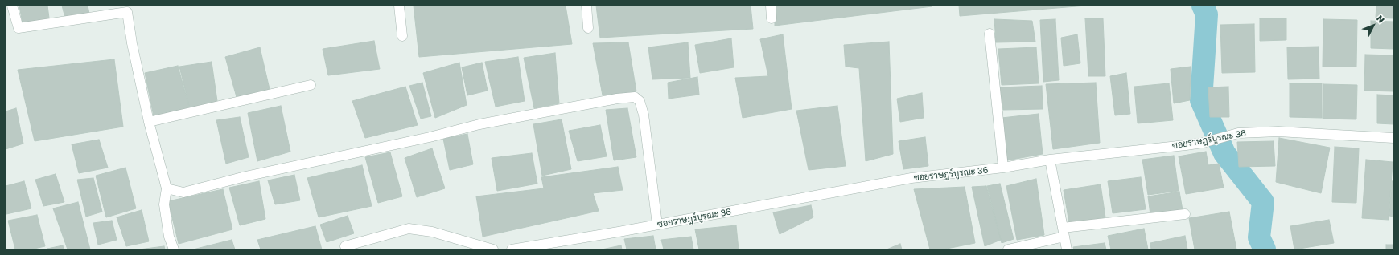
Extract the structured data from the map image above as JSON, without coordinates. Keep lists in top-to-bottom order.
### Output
{
  "streets": {
    "street": ["ซอยราษฎร์บูรณะ 36"]
  },
  "north": "top right"
}
